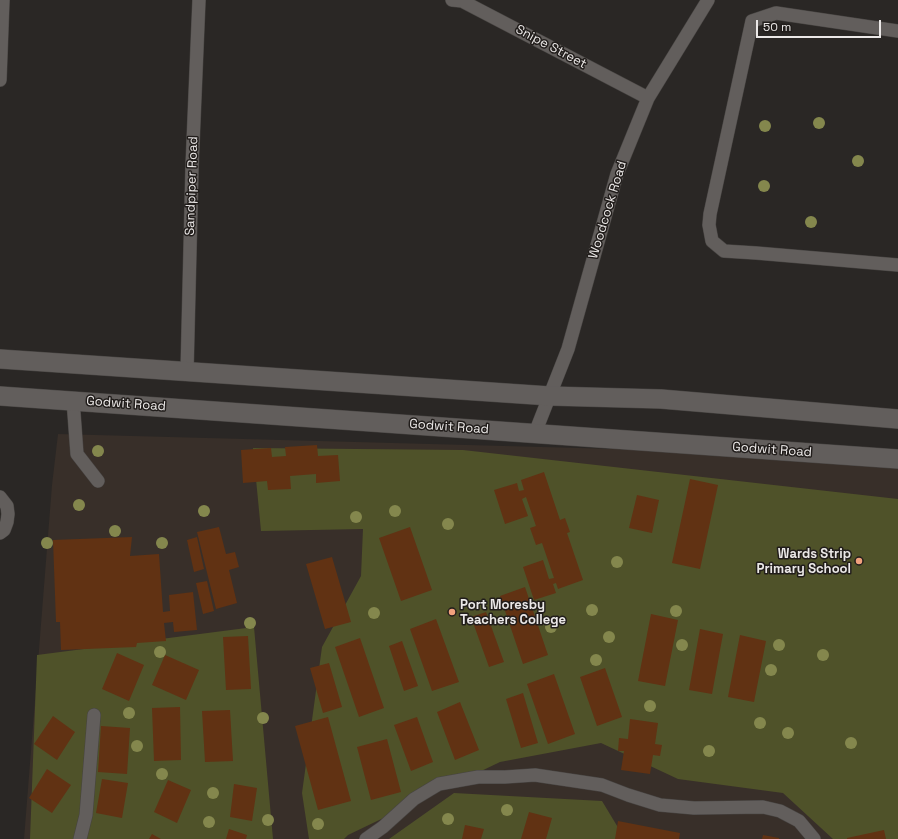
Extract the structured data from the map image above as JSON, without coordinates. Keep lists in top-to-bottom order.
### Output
{
  "streets": {
    "main road": ["Godwit Road"],
    "street": ["Snipe Street", "Sandpiper Road", "Woodcock Road"]
  },
  "crossings": [
    ["Snipe Street", "Woodcock Road"],
    ["Woodcock Road", "Godwit Road"]
  ],
  "places": ["Wards Strip Primary School", "Port Moresby Teachers College"],
  "scale_bar": "50 m"
}
